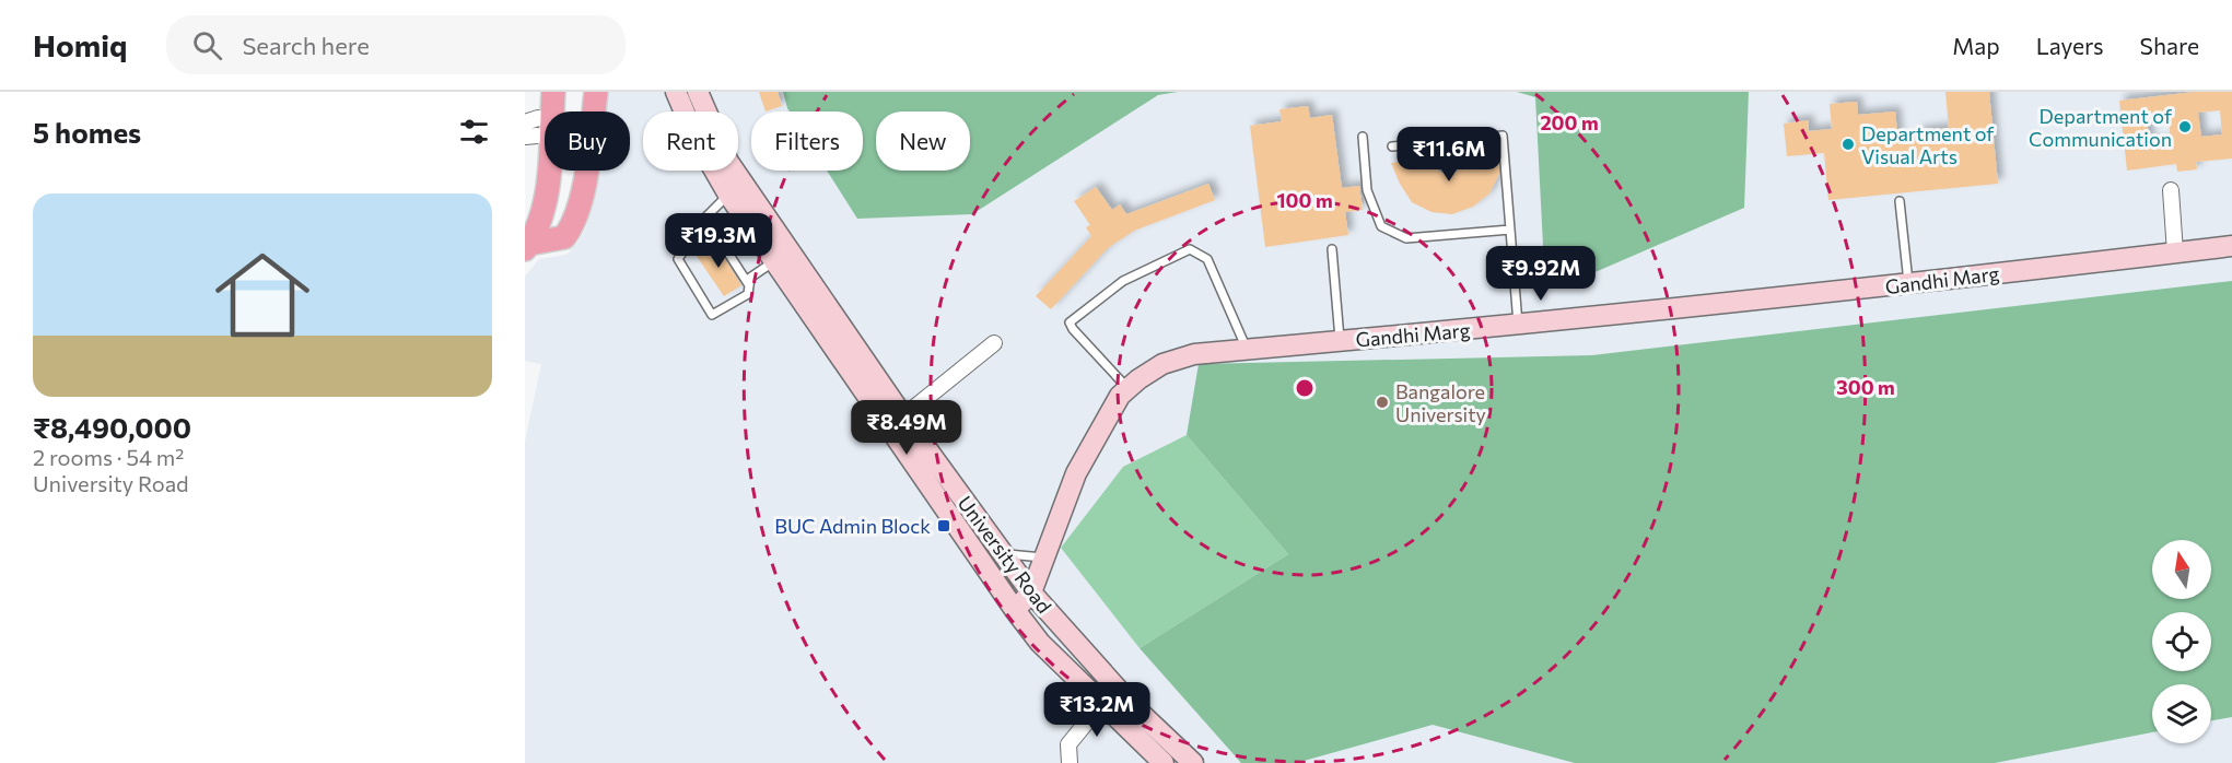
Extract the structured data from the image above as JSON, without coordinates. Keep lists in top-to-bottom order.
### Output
{
  "streets": {
    "main road": ["Gandhi Marg", "University Road"]
  },
  "crossings": [
    ["Gandhi Marg", "University Road"]
  ],
  "places": {
    "other": ["Department of Communication", "Department of Visual Arts", "Bangalore University"],
    "transit": ["BUC Admin Block"]
  },
  "north": "top",
  "page": {
    "header": "Homiq",
    "search": "Search here",
    "nav": ["Map", "Layers", "Share"],
    "heading": "5 homes",
    "chip": [
      "Buy",
      "Rent",
      "Filters",
      "New"
    ],
    "price": [
      "₹11.6M",
      "₹19.3M",
      "₹9.92M",
      "₹8.49M",
      "₹13.2M"
    ],
    "list": [
      {
        "name": "₹8,490,000",
        "note": "2 rooms · 54 m² · University Road"
      }
    ]
  },
  "rings": ["200 m", "100 m", "300 m"]
}
